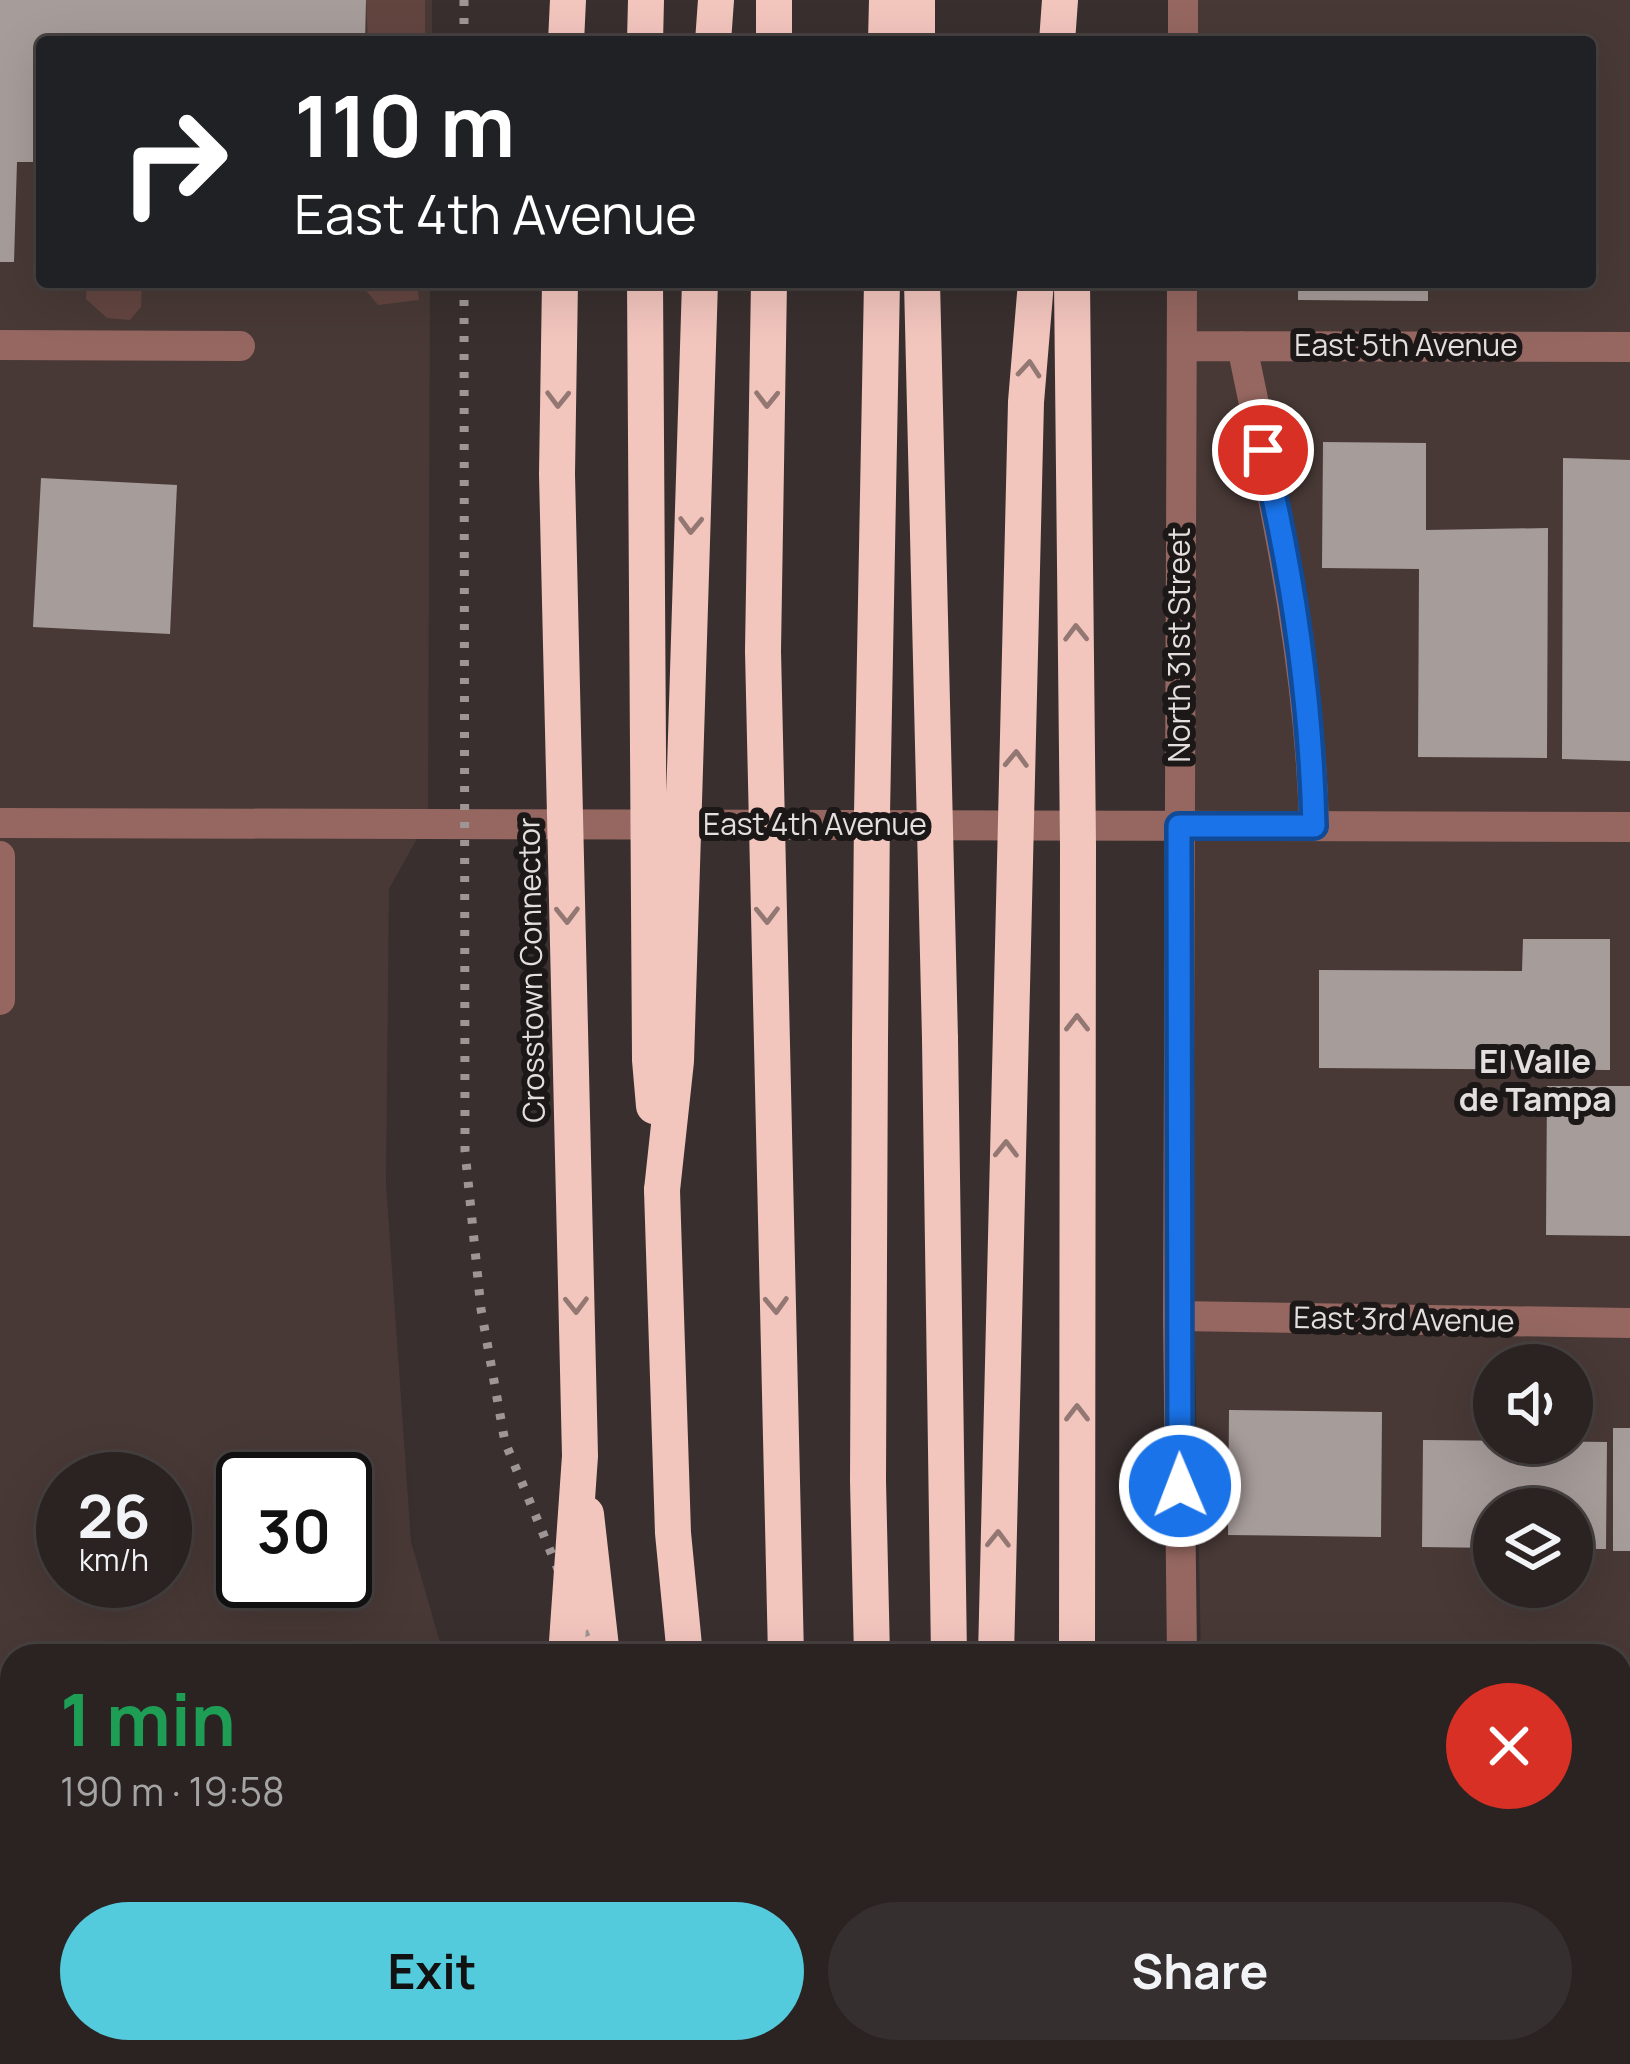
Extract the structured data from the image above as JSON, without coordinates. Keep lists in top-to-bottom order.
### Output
{
  "streets": {
    "highway": ["Crosstown Connector"],
    "street": [
      "East 5th Avenue",
      "North 31st Street",
      "East 4th Avenue",
      "East 3rd Avenue"
    ]
  },
  "crossings": [
    ["East 5th Avenue", "North 31st Street"],
    ["North 31st Street", "East 4th Avenue"],
    ["North 31st Street", "East 3rd Avenue"]
  ],
  "districts": ["El Valle de Tampa"],
  "page": {
    "turn": ["110 m", "East 4th Avenue"],
    "speed": "26 km/h",
    "limit": "30",
    "heading": ["1 min", "190 m · 19:58"],
    "buttons": ["Exit", "Share"]
  }
}
